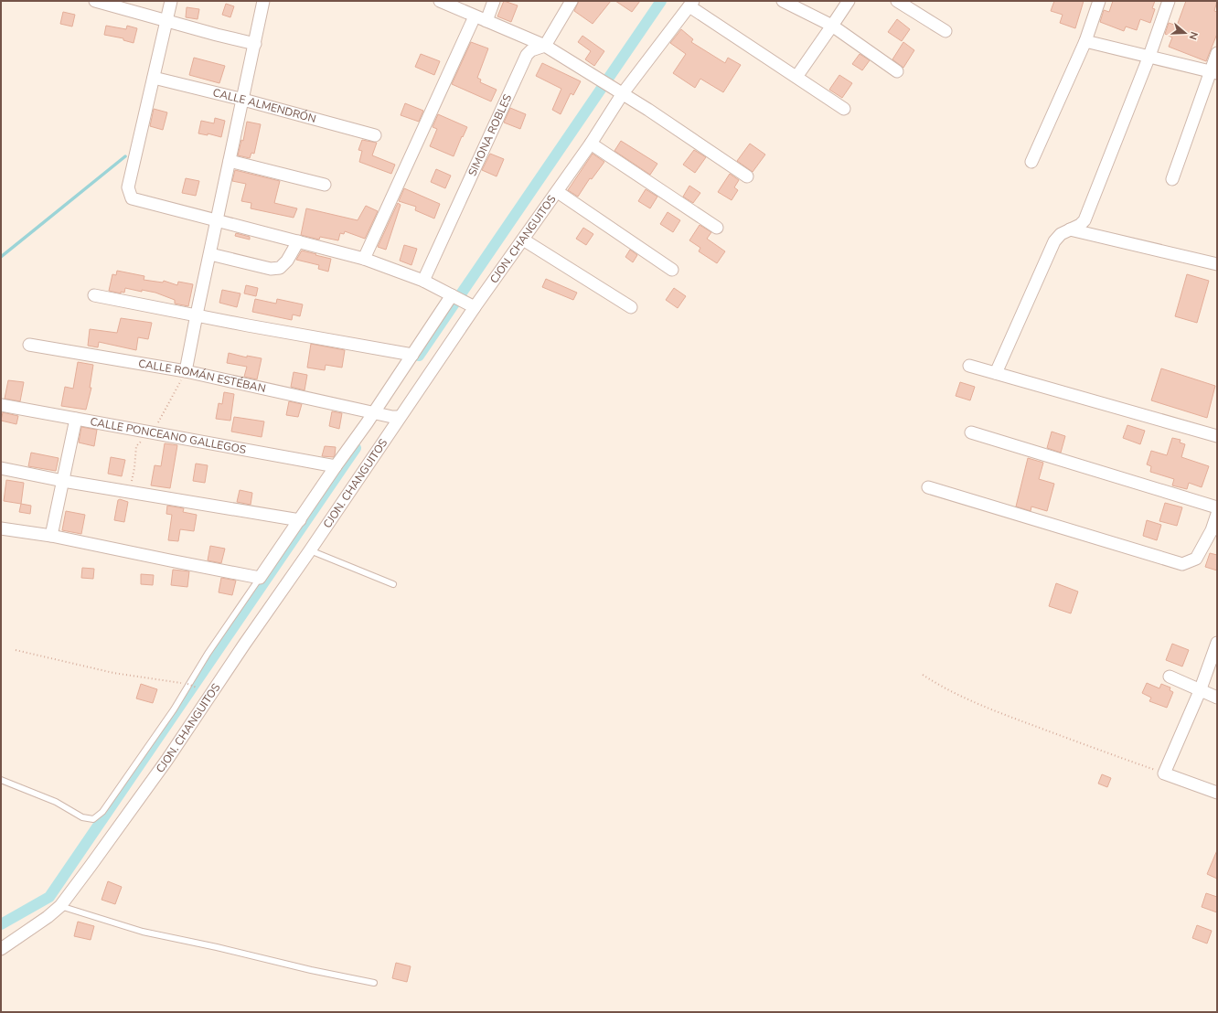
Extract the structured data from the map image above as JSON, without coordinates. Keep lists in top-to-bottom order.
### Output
{
  "streets": {
    "street": [
      "CALLE ALMENDRÓN",
      "SIMONA ROBLES",
      "CJON. CHANGUITOS",
      "CALLE ROMÁN ESTÉBAN",
      "CALLE PONCEANO GALLEGOS"
    ]
  },
  "crossings": [
    ["CJON. CHANGUITOS", "CALLE ROMÁN ESTÉBAN"]
  ],
  "north": "right"
}
